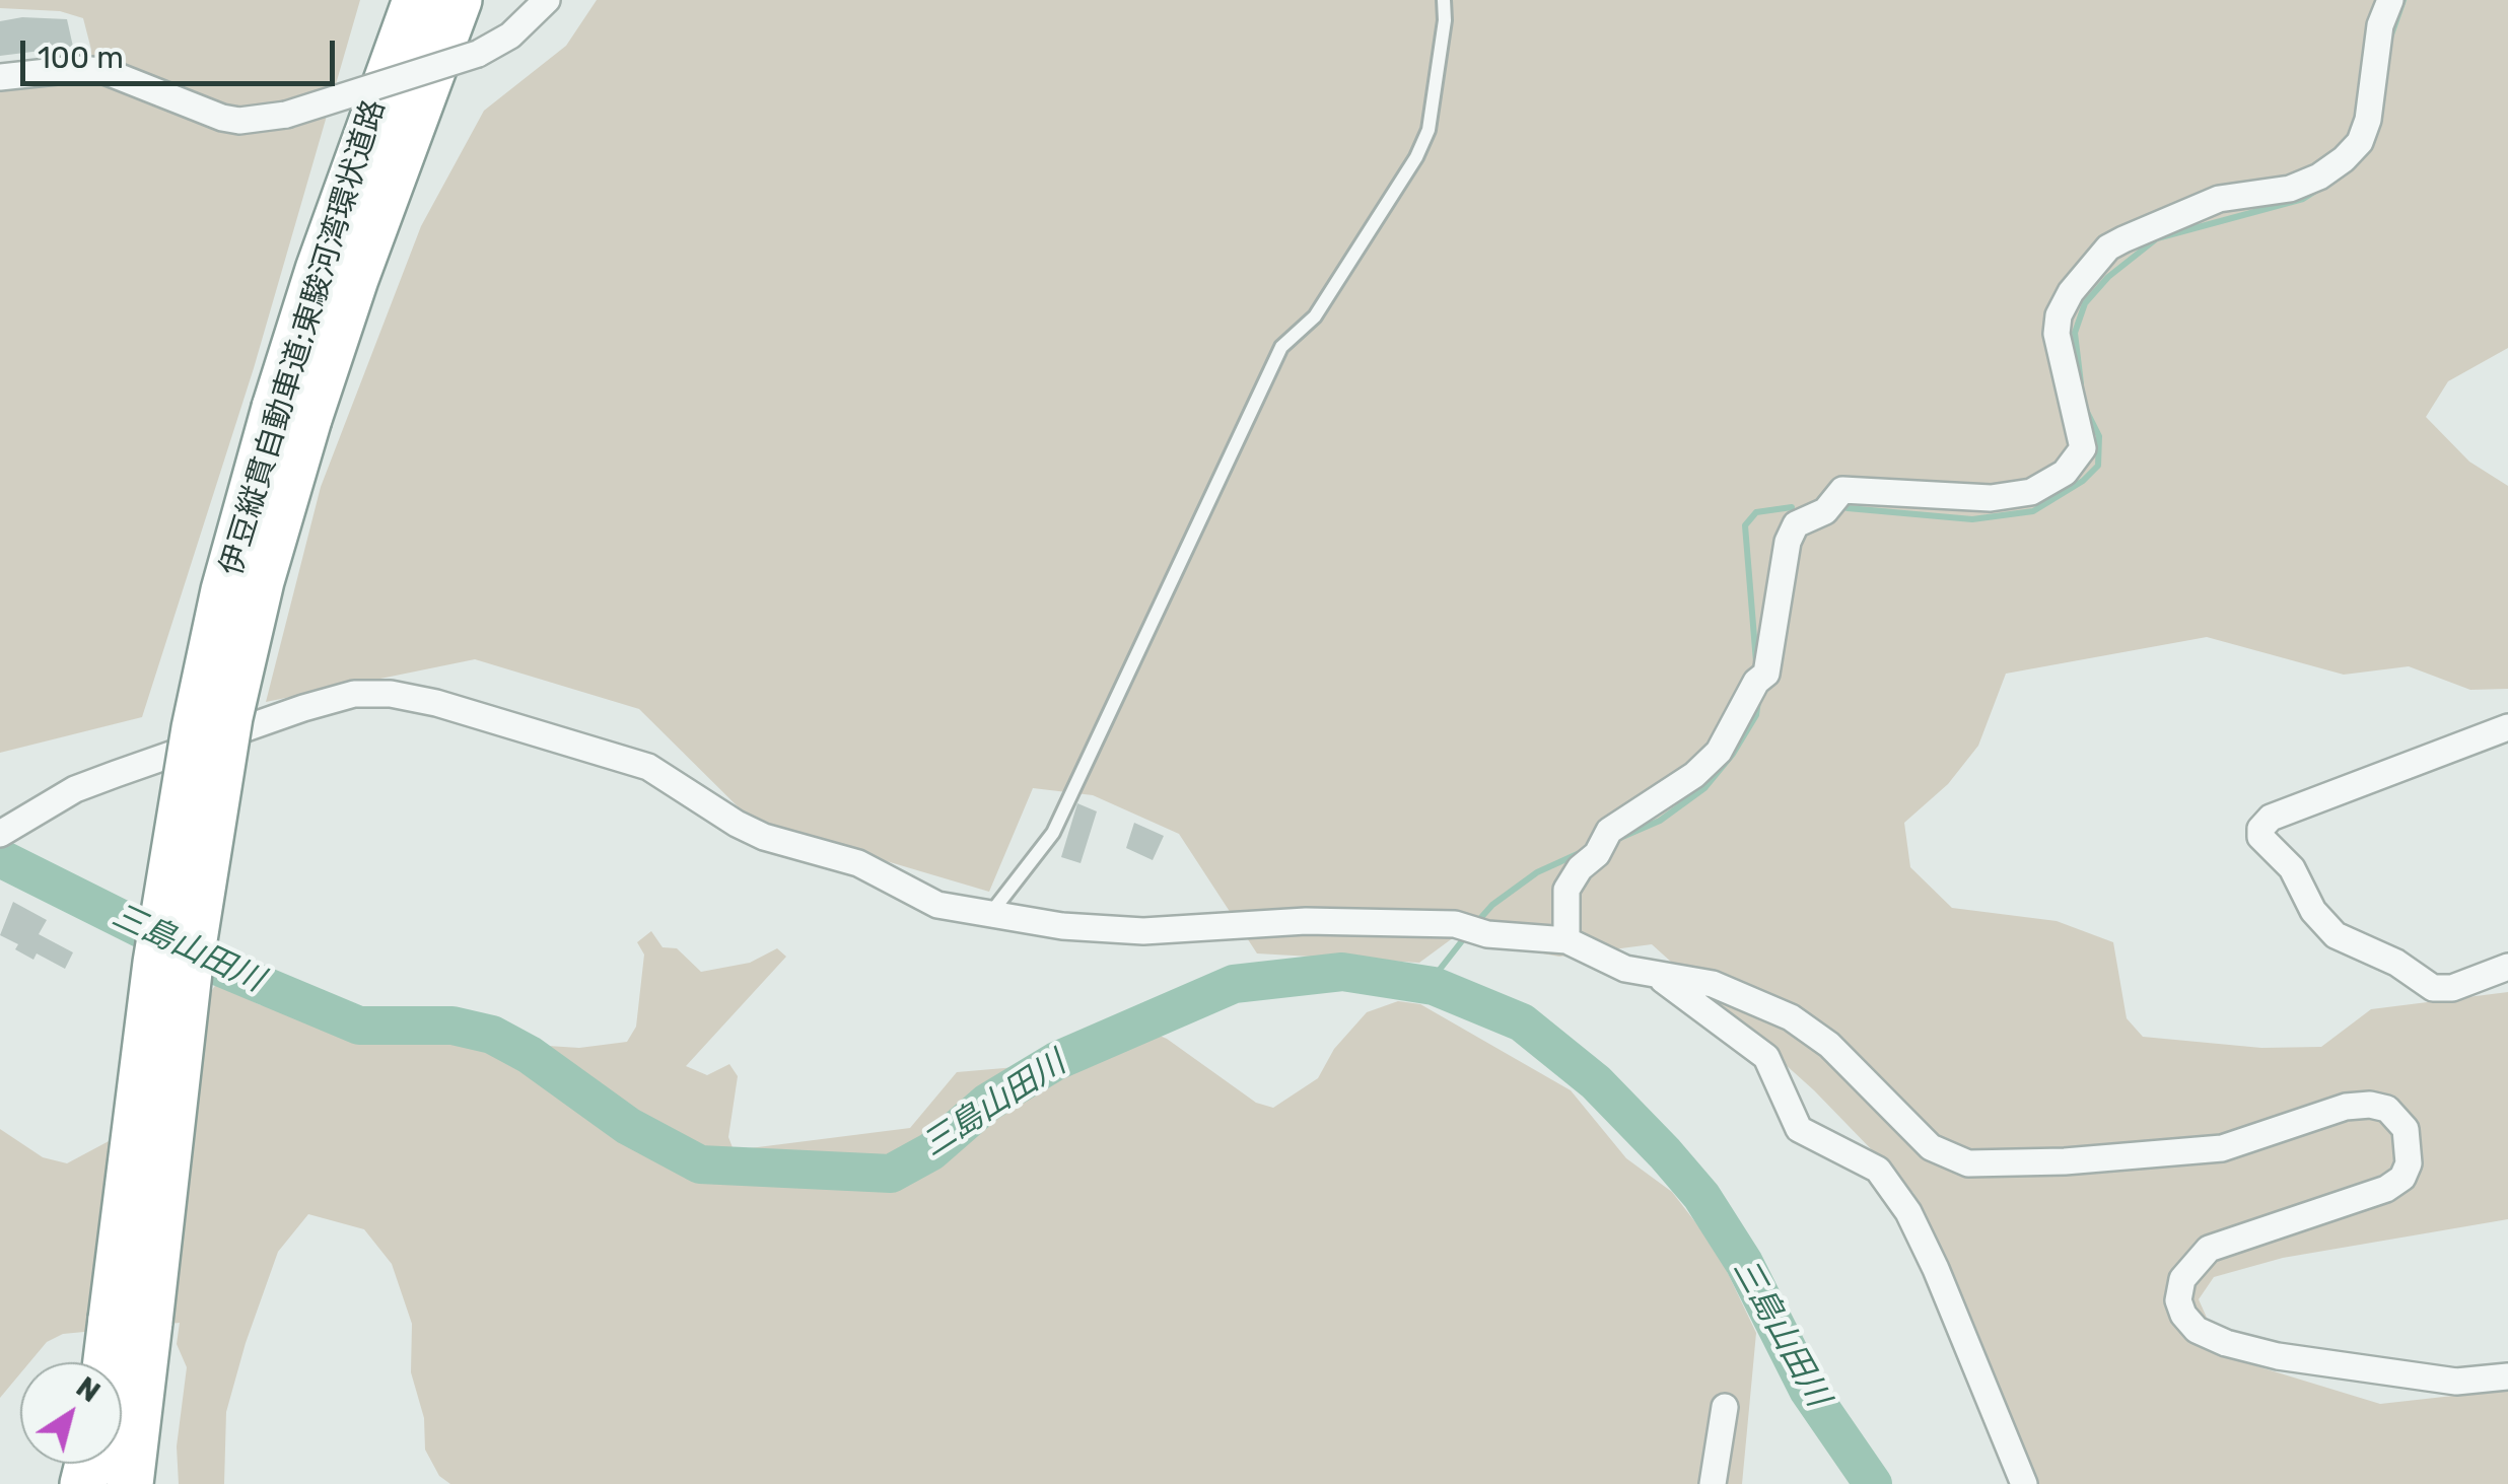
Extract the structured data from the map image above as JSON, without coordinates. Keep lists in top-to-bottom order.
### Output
{
  "streets": {
    "highway": ["伊豆縦貫自動車道;東駿河湾環状道路"]
  },
  "water": ["三島山田川"],
  "scale_bar": "100 m",
  "north": "top right"
}
